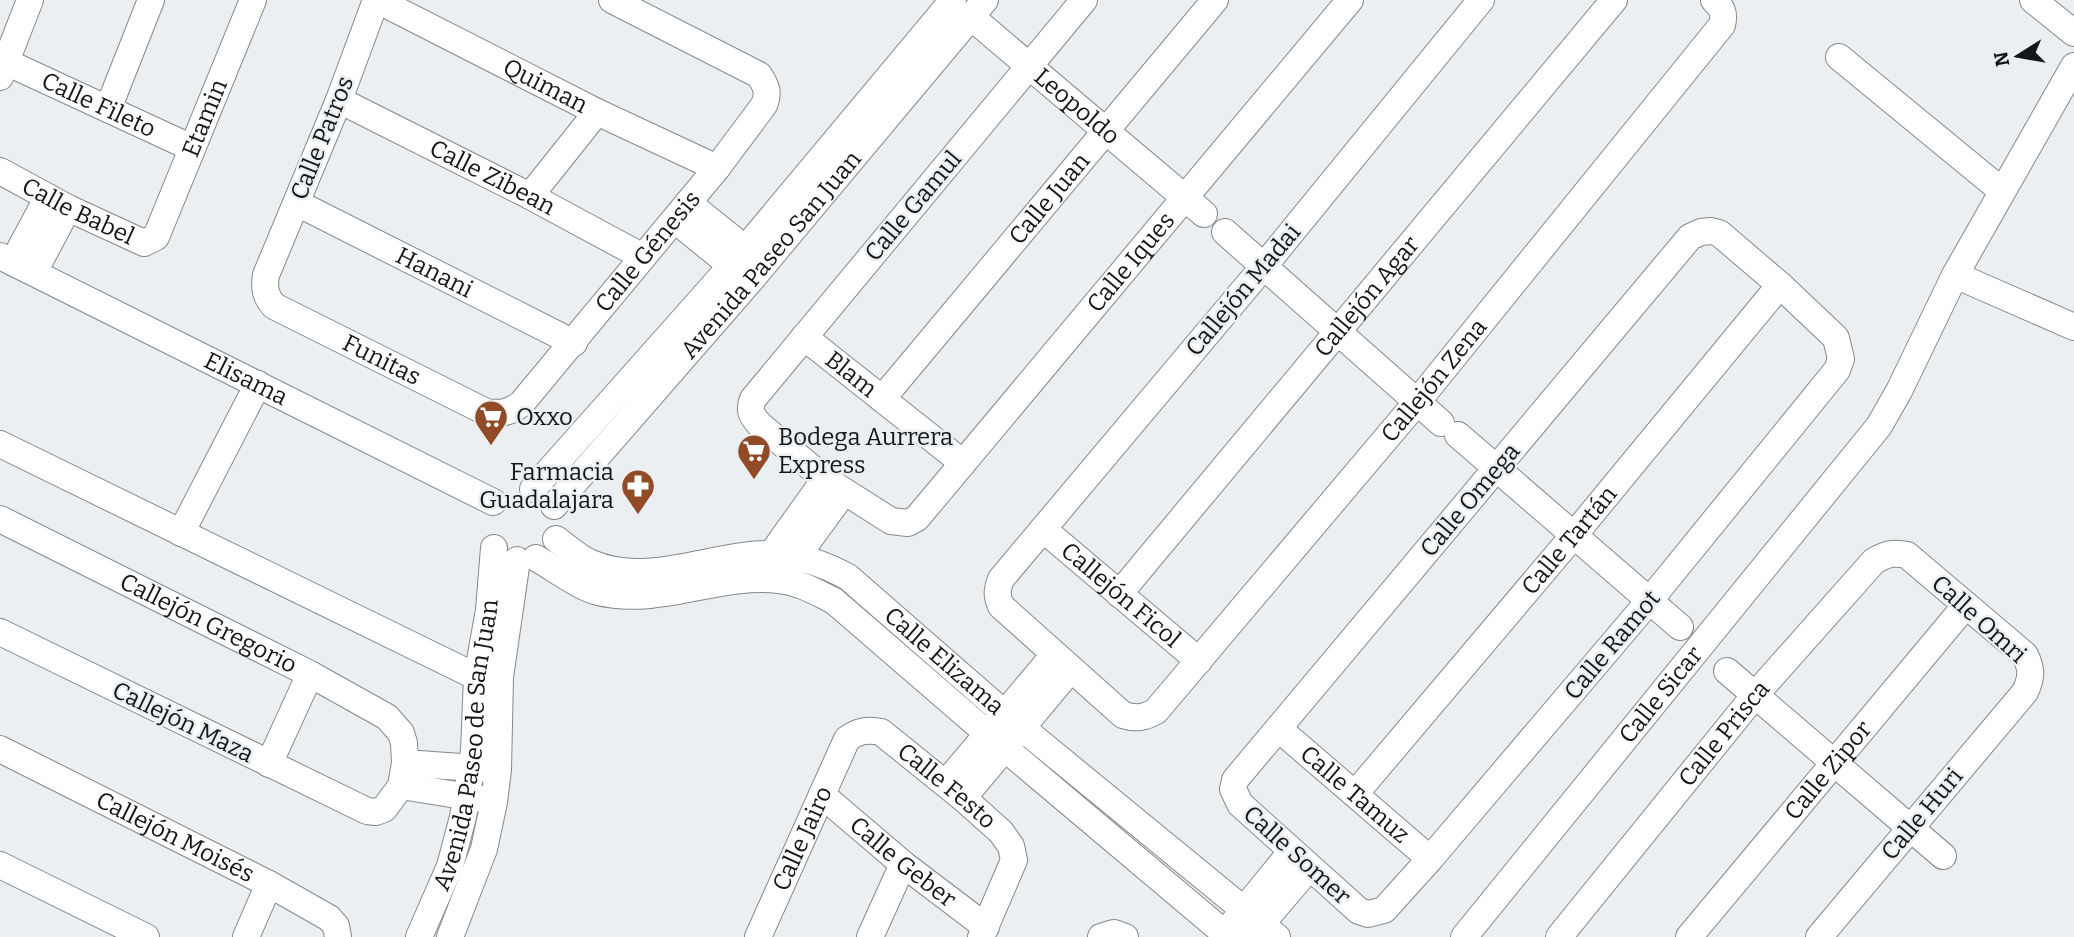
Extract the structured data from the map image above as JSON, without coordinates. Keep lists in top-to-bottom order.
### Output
{
  "streets": {
    "street": [
      "Quiman",
      "Calle Fileto",
      "Leopoldo",
      "Etamin",
      "Calle Patros",
      "Calle Zibean",
      "Calle Juan",
      "Calle Gamul",
      "Calle Babel",
      "Calle Génesis",
      "Avenida Paseo San Juan",
      "Calle Iques",
      "Hanani",
      "Callejón Madai",
      "Callejón Agar",
      "Funitas",
      "Blam",
      "Elisama",
      "Callejón Zena",
      "Calle Omega",
      "Calle Tartán",
      "Callejón Ficol",
      "Calle Omri",
      "Callejón Gregorio",
      "Calle Ramot",
      "Calle Elizama",
      "Calle Sicar",
      "Callejón Maza",
      "Calle Prisca",
      "Avenida Paseo de San Juan",
      "Calle Zipor",
      "Calle Festo",
      "Calle Tamuz",
      "Calle Huri",
      "Callejón Moisés",
      "Calle Jairo",
      "Calle Somer",
      "Calle Geber"
    ]
  },
  "crossings": [
    ["Quiman", "Calle Patros"],
    ["Quiman", "Calle Génesis"],
    ["Calle Fileto", "Etamin"],
    ["Leopoldo", "Calle Juan"],
    ["Leopoldo", "Calle Gamul"],
    ["Leopoldo", "Avenida Paseo San Juan"],
    ["Leopoldo", "Calle Iques"],
    ["Etamin", "Calle Babel"],
    ["Calle Patros", "Calle Zibean"],
    ["Calle Patros", "Hanani"],
    ["Calle Patros", "Funitas"],
    ["Calle Zibean", "Calle Génesis"],
    ["Calle Juan", "Blam"],
    ["Calle Gamul", "Calle Iques"],
    ["Calle Gamul", "Blam"],
    ["Calle Génesis", "Hanani"],
    ["Calle Génesis", "Funitas"],
    ["Avenida Paseo San Juan", "Elisama"],
    ["Avenida Paseo San Juan", "Calle Elizama"],
    ["Avenida Paseo San Juan", "Avenida Paseo de San Juan"],
    ["Calle Iques", "Blam"],
    ["Callejón Madai", "Callejón Zena"],
    ["Callejón Madai", "Callejón Ficol"],
    ["Callejón Agar", "Callejón Ficol"],
    ["Elisama", "Calle Elizama"],
    ["Elisama", "Avenida Paseo de San Juan"],
    ["Callejón Zena", "Callejón Ficol"],
    ["Calle Omega", "Calle Tartán"],
    ["Calle Omega", "Calle Ramot"],
    ["Calle Omega", "Calle Tamuz"],
    ["Calle Omega", "Calle Somer"],
    ["Calle Tartán", "Calle Ramot"],
    ["Calle Tartán", "Calle Tamuz"],
    ["Calle Omri", "Calle Prisca"],
    ["Calle Omri", "Calle Zipor"],
    ["Calle Omri", "Calle Huri"],
    ["Callejón Gregorio", "Callejón Maza"],
    ["Calle Ramot", "Calle Tamuz"],
    ["Calle Ramot", "Calle Somer"],
    ["Calle Elizama", "Avenida Paseo de San Juan"],
    ["Calle Festo", "Calle Jairo"],
    ["Calle Festo", "Calle Geber"],
    ["Calle Jairo", "Calle Geber"]
  ],
  "places": {
    "supermarket": ["Oxxo", "Bodega Aurrera Express"],
    "pharmacy": ["Farmacia Guadalajara"]
  },
  "north": "left"
}
